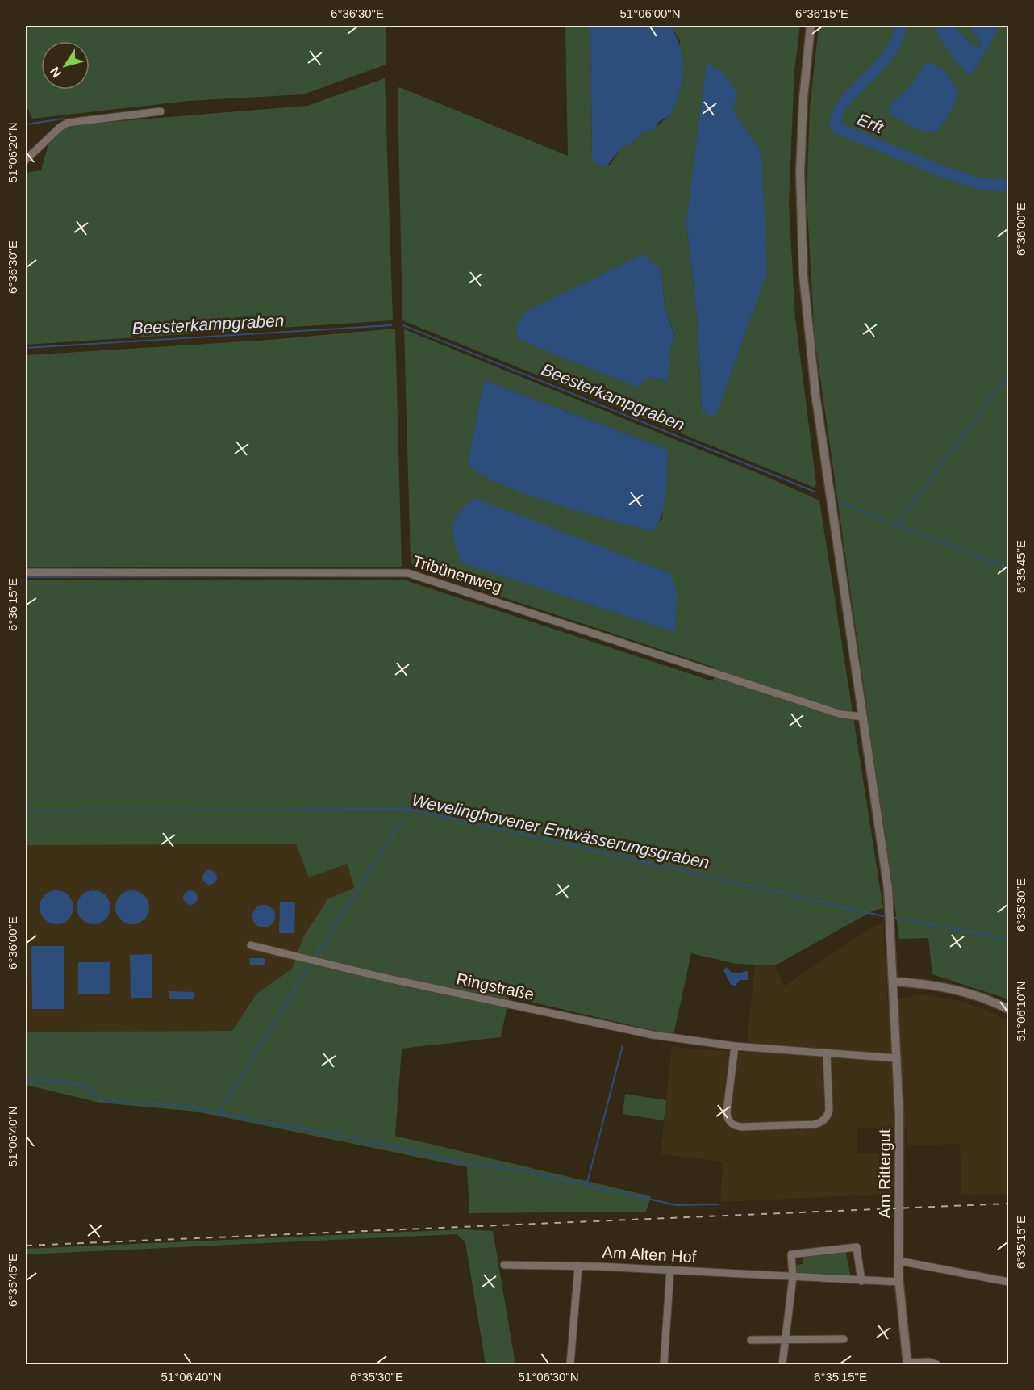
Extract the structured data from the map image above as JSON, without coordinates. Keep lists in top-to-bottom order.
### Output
{
  "streets": {
    "street": [
      "Tribünenweg",
      "Ringstraße",
      "Am Rittergut",
      "Am Alten Hof"
    ]
  },
  "crossings": [
    ["Tribünenweg", "Am Rittergut"],
    ["Ringstraße", "Am Rittergut"],
    ["Am Rittergut", "Am Alten Hof"]
  ],
  "water": ["Erft", "Beesterkampgraben", "Wevelinghovener Entwässerungsgraben"],
  "north": "bottom left",
  "coordinates": [
    "6°36'30\"E",
    "51°06'00\"N",
    "6°36'15\"E",
    "51°06'20\"N",
    "6°36'00\"E",
    "6°35'45\"E",
    "6°35'30\"E",
    "51°06'10\"N",
    "51°06'40\"N",
    "6°35'15\"E",
    "51°06'30\"N"
  ]
}
